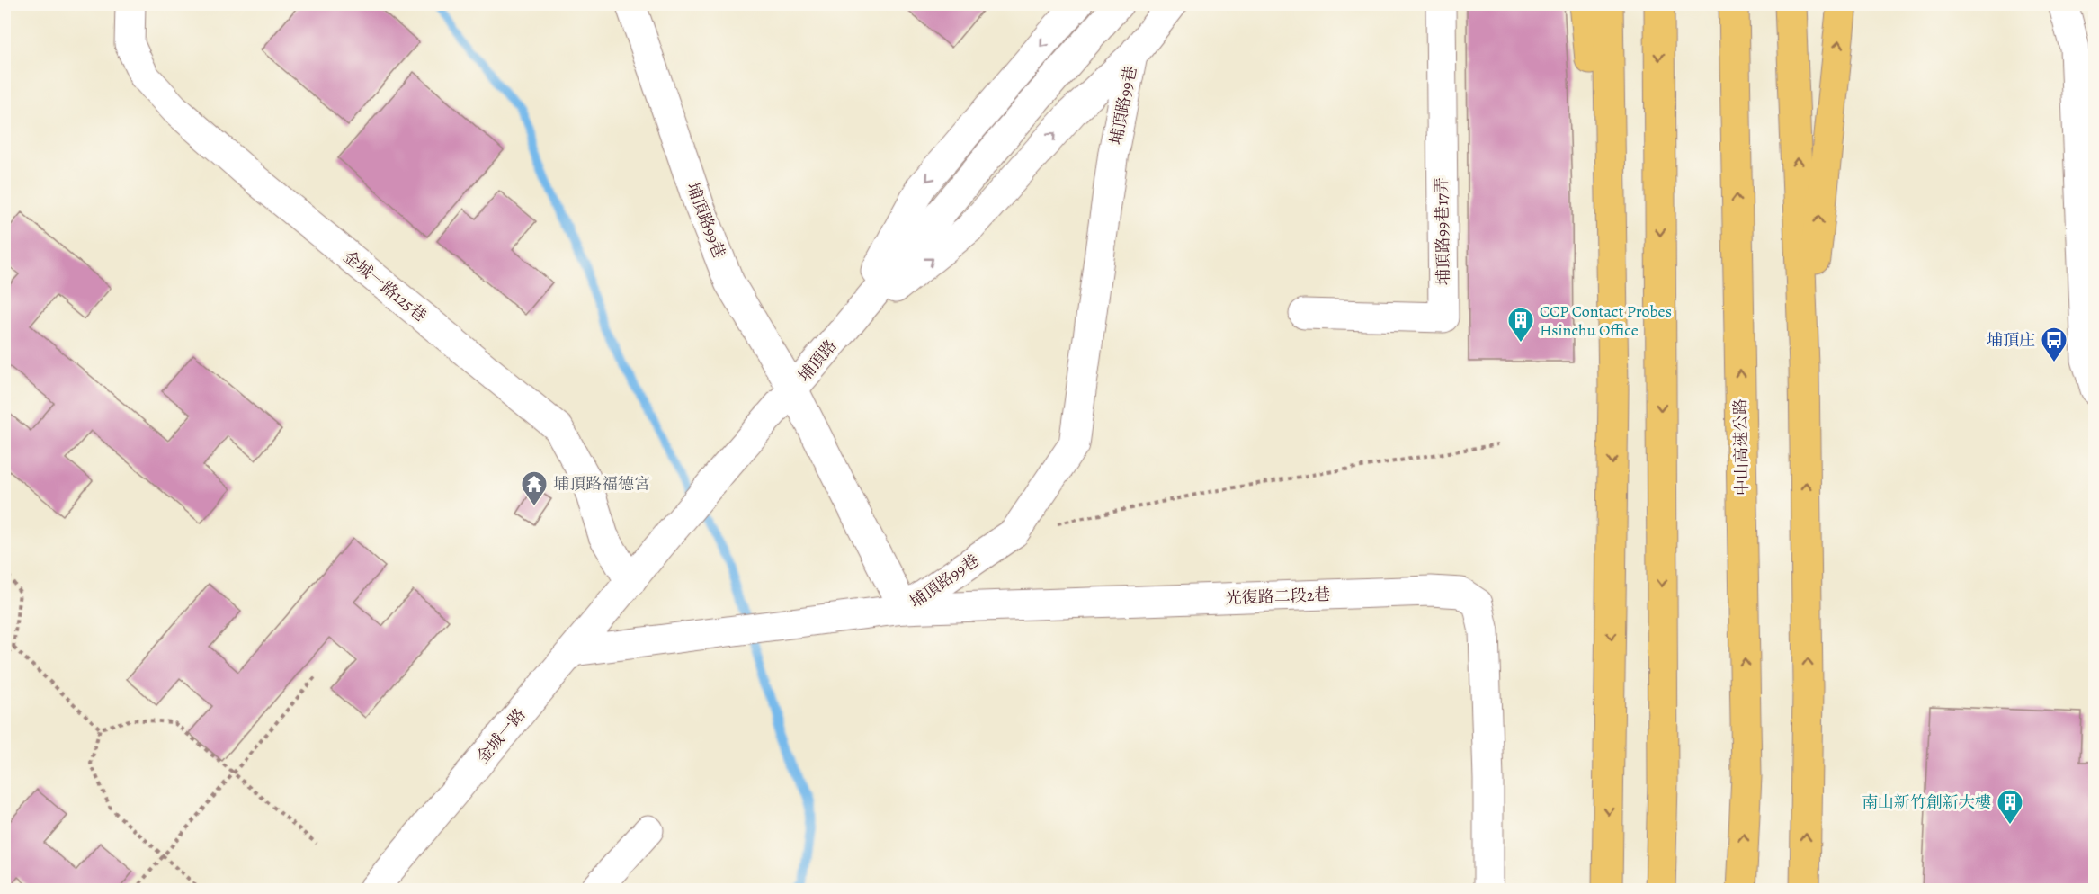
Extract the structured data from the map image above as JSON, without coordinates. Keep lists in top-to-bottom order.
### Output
{
  "streets": {
    "highway": ["中山高速公路"],
    "street": [
      "埔頂路99巷",
      "埔頂路99巷17弄",
      "金城一路125巷",
      "埔頂路",
      "光復路二段2巷",
      "金城一路"
    ]
  },
  "crossings": [
    ["埔頂路99巷", "埔頂路"],
    ["埔頂路99巷", "光復路二段2巷"],
    ["金城一路125巷", "埔頂路"],
    ["金城一路125巷", "金城一路"],
    ["埔頂路", "金城一路"],
    ["光復路二段2巷", "金城一路"]
  ],
  "places": {
    "building": ["CCP Contact Probes Hsinchu Office", "南山新竹創新大樓"],
    "bus stop": ["埔頂庄"],
    "temple": ["埔頂路福德宮"]
  }
}
